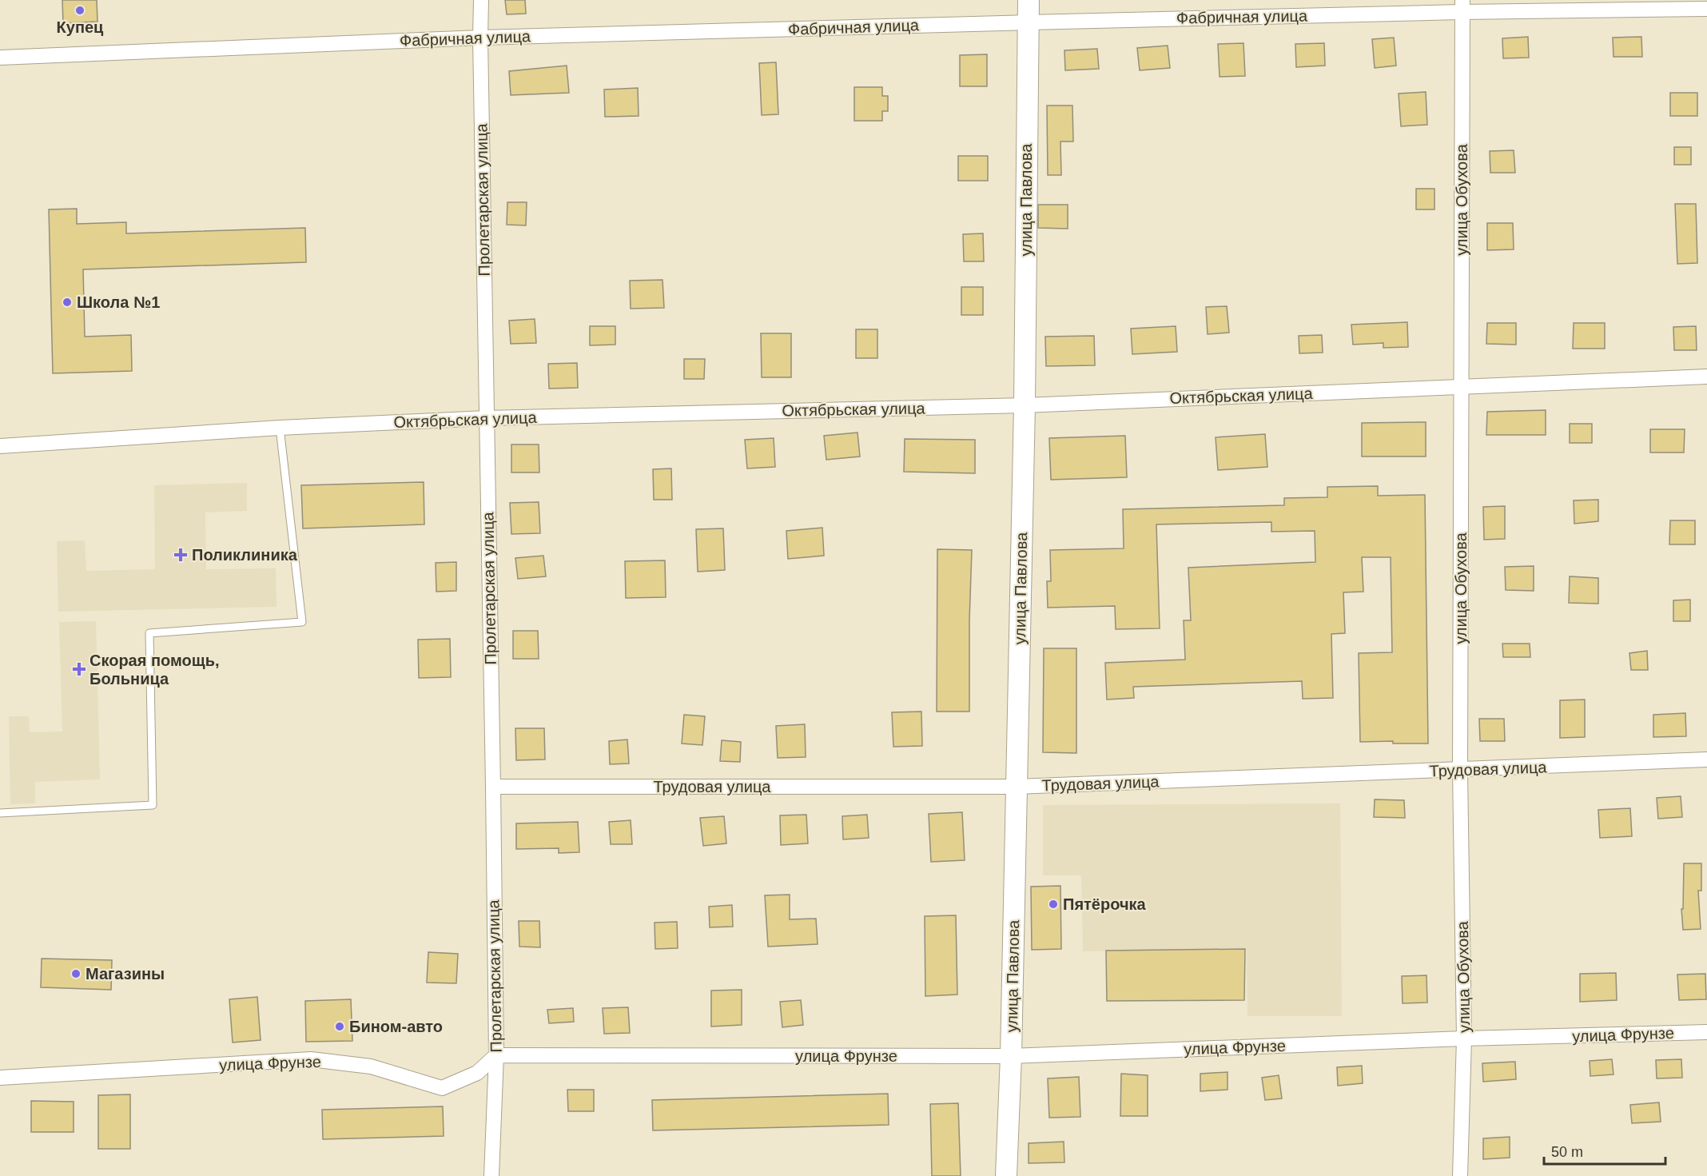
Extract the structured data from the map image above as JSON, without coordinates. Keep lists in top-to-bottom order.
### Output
{
  "streets": {
    "street": [
      "Фабричная улица",
      "Пролетарская улица",
      "улица Павлова",
      "улица Обухова",
      "Октябрьская улица",
      "Трудовая улица",
      "улица Фрунзе"
    ]
  },
  "crossings": [
    ["Фабричная улица", "Пролетарская улица"],
    ["Фабричная улица", "улица Павлова"],
    ["Фабричная улица", "улица Обухова"],
    ["Пролетарская улица", "Октябрьская улица"],
    ["Пролетарская улица", "Трудовая улица"],
    ["Пролетарская улица", "улица Фрунзе"],
    ["улица Павлова", "Октябрьская улица"],
    ["улица Павлова", "Трудовая улица"],
    ["улица Павлова", "улица Фрунзе"],
    ["улица Обухова", "Октябрьская улица"],
    ["улица Обухова", "Трудовая улица"],
    ["улица Обухова", "улица Фрунзе"]
  ],
  "places": {
    "other": [
      "Купец",
      "Школа №1",
      "Пятёрочка",
      "Магазины",
      "Бином-авто"
    ],
    "health": ["Поликлиника", "Скорая помощь, Больница"]
  },
  "scale_bar": "50 m"
}
